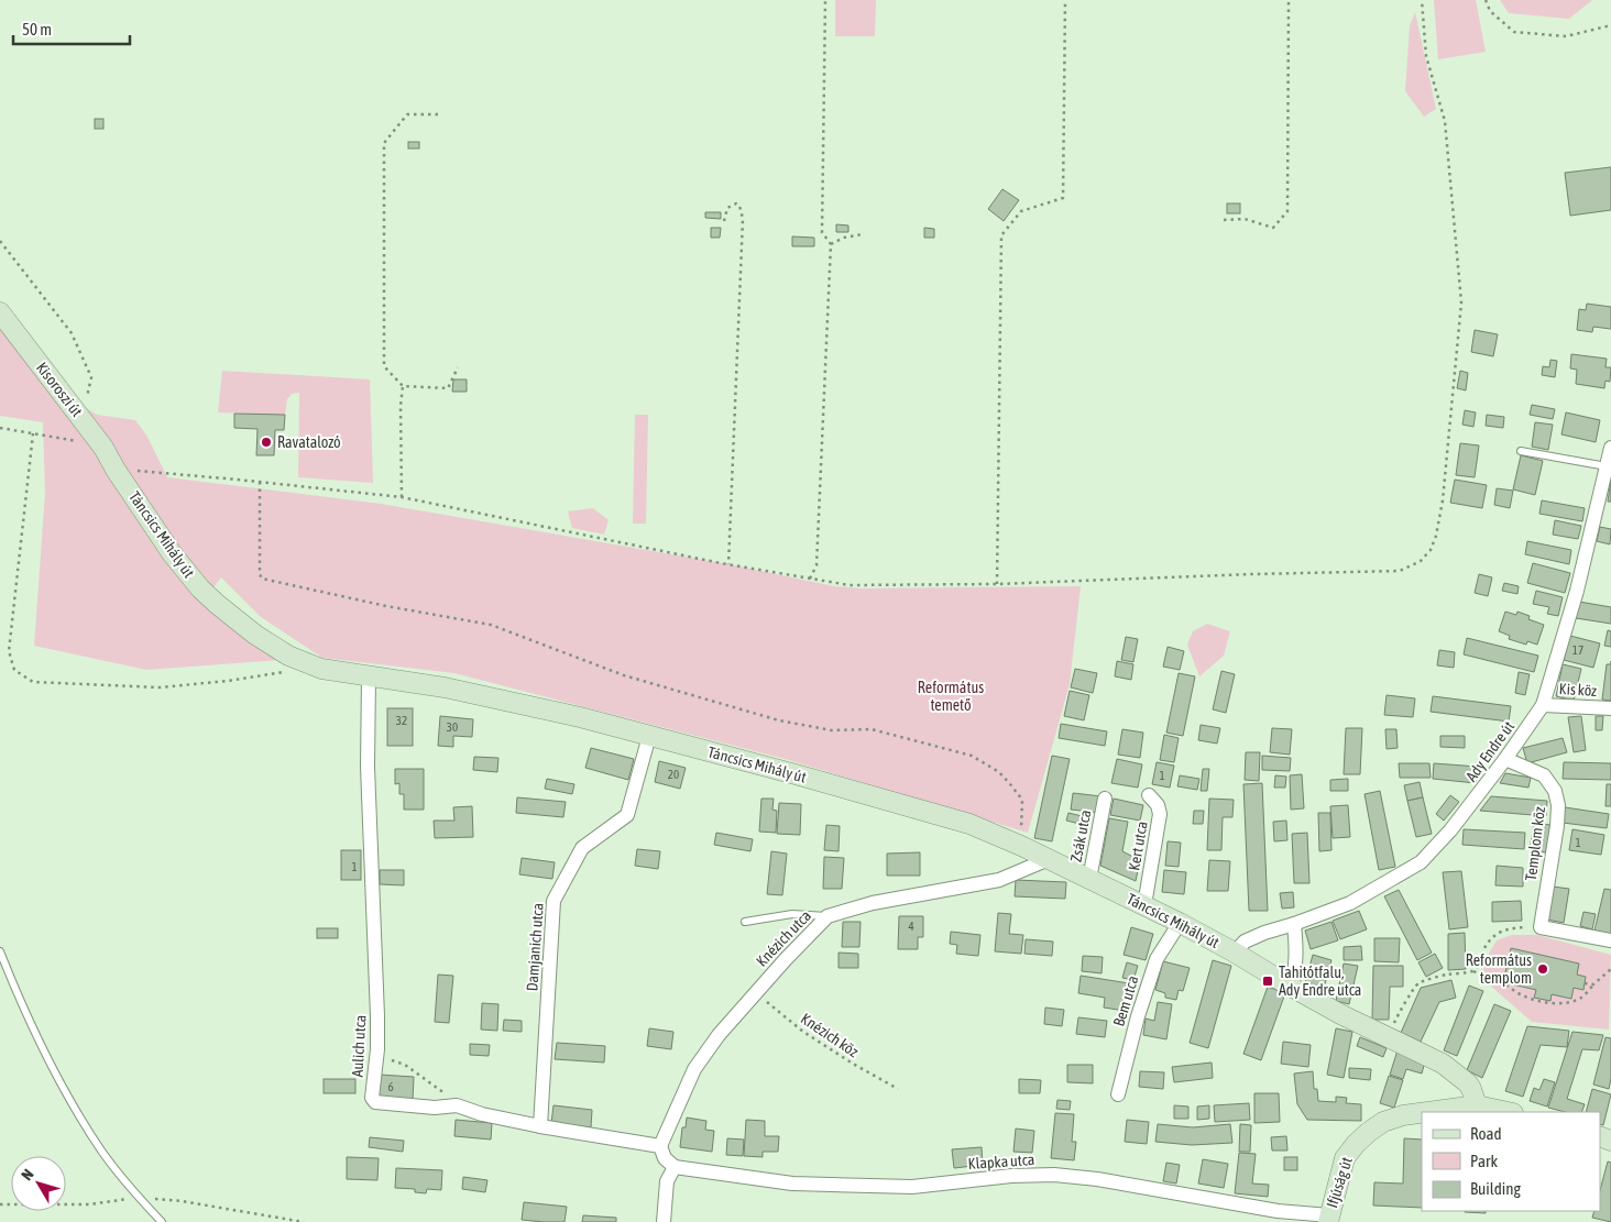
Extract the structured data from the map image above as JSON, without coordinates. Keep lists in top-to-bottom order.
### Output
{
  "streets": {
    "main road": ["Kisoroszi út", "Táncsics Mihály út", "Ifjúság út"],
    "street": [
      "Kis köz",
      "Ady Endre út",
      "Zsák utca",
      "Templom köz",
      "Kert utca",
      "Knézich utca",
      "Damjanich utca",
      "Bem utca",
      "Aulich utca",
      "Klapka utca"
    ],
    "path": ["Knézich köz"]
  },
  "crossings": [
    ["Kisoroszi út", "Táncsics Mihály út"],
    ["Táncsics Mihály út", "Ady Endre út"],
    ["Táncsics Mihály út", "Zsák utca"],
    ["Táncsics Mihály út", "Kert utca"],
    ["Táncsics Mihály út", "Knézich utca"],
    ["Táncsics Mihály út", "Damjanich utca"],
    ["Táncsics Mihály út", "Bem utca"],
    ["Táncsics Mihály út", "Aulich utca"],
    ["Táncsics Mihály út", "Ifjúság út"],
    ["Kis köz", "Ady Endre út"],
    ["Ady Endre út", "Templom köz"],
    ["Knézich utca", "Knézich köz"],
    ["Knézich utca", "Aulich utca"],
    ["Damjanich utca", "Aulich utca"],
    ["Klapka utca", "Ifjúság út"]
  ],
  "parks": ["Református temető"],
  "places": {
    "other": ["Ravatalozó", "Református templom"],
    "transit": ["Tahitótfalu, Ady Endre utca"]
  },
  "house_numbers": [
    "17",
    "32",
    "30",
    "20",
    "1",
    "1",
    "1",
    "4",
    "6"
  ],
  "legend": ["Road", "Park", "Building"],
  "scale_bar": "50 m",
  "north": "top left"
}
